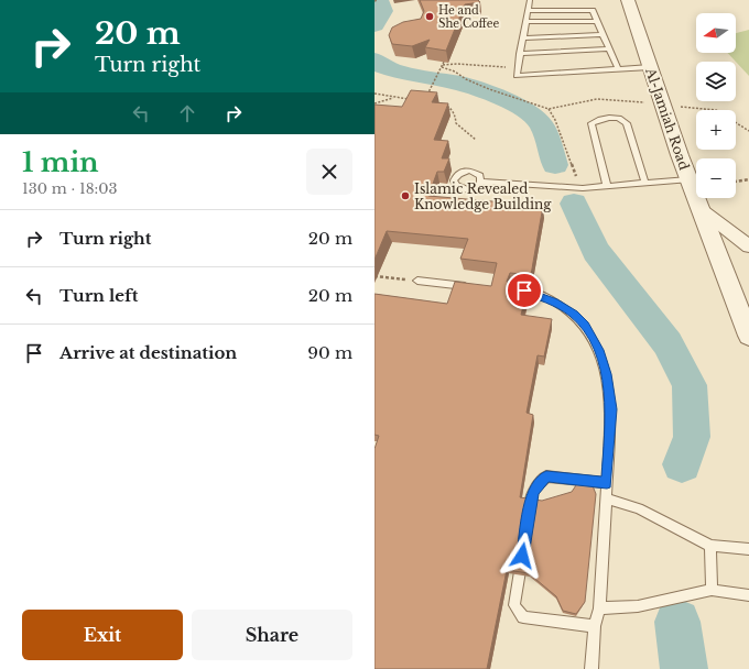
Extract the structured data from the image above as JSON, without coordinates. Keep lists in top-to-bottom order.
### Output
{
  "streets": {
    "street": ["Al-Jamiah Road"]
  },
  "places": ["He and She Coffee", "Islamic Revealed Knowledge Building"],
  "north": "left",
  "page": {
    "turn": ["20 m", "Turn right"],
    "map_buttons": ["+", "−"],
    "heading": ["1 min", "130 m · 18:03"],
    "list": [
      {
        "name": "Turn right",
        "value": "20 m"
      },
      {
        "name": "Turn left",
        "value": "20 m"
      },
      {
        "name": "Arrive at destination",
        "value": "90 m"
      }
    ],
    "buttons": ["Exit", "Share"]
  }
}
